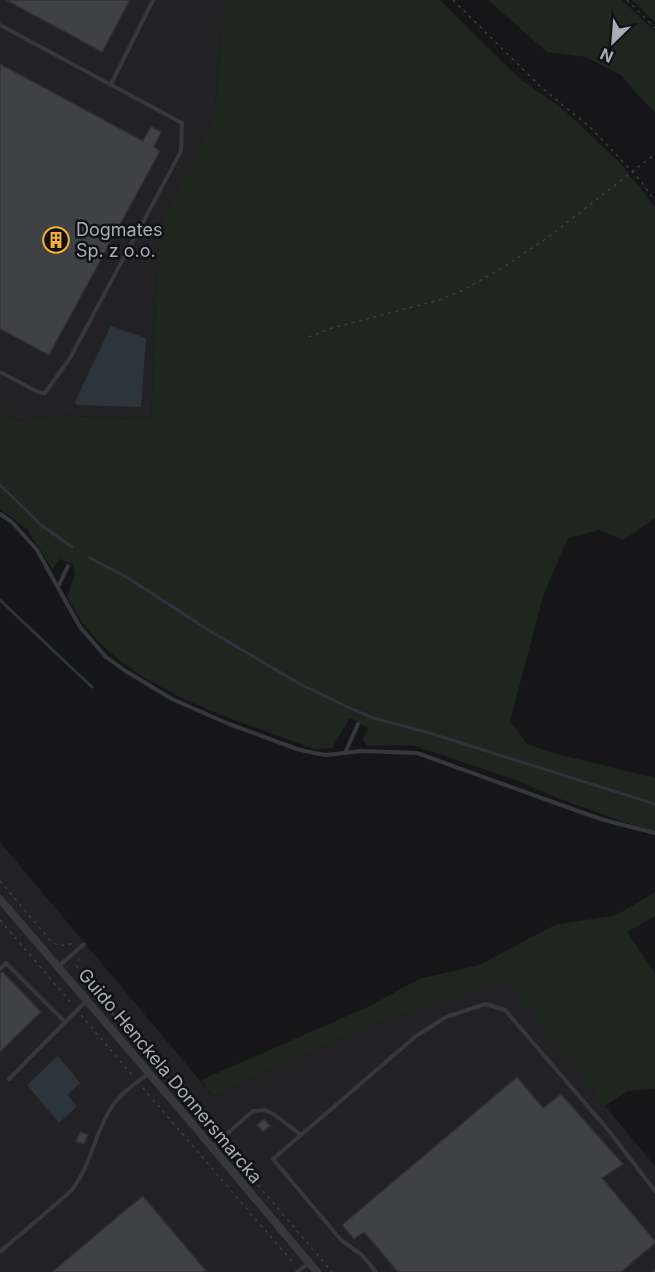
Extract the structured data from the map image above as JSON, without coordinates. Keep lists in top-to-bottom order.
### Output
{
  "streets": {
    "street": ["Guido Henckela Donnersmarcka"]
  },
  "places": {
    "building": ["Dogmates Sp. z o.o."]
  },
  "north": "bottom left"
}
